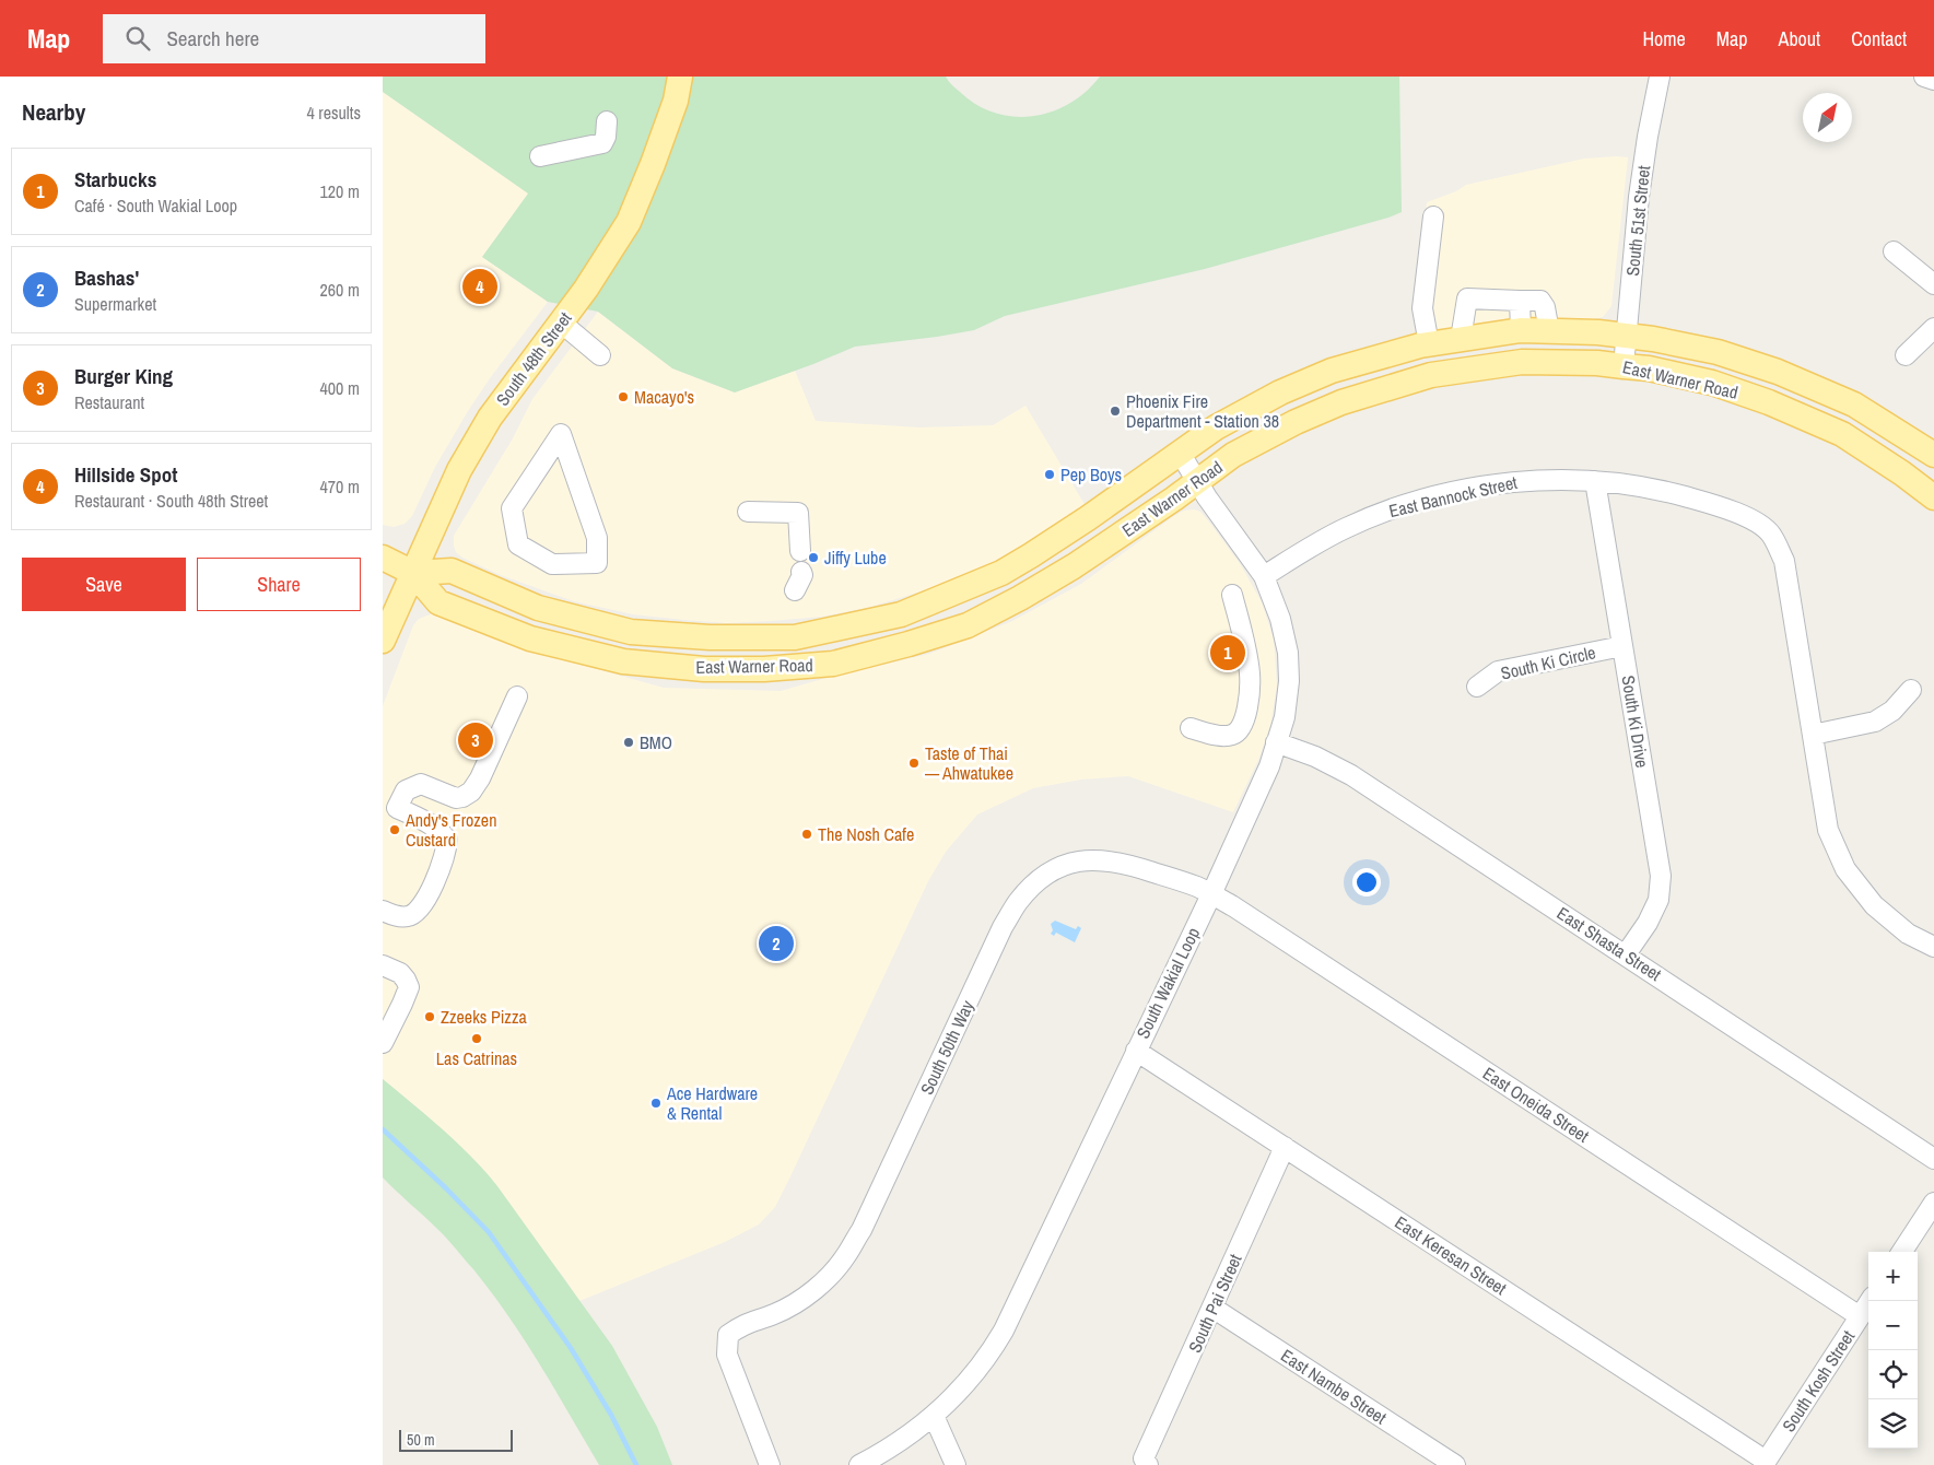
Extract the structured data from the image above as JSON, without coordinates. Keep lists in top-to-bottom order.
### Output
{
  "streets": {
    "main road": ["South 48th Street", "East Warner Road"],
    "street": [
      "South 51st Street",
      "East Bannock Street",
      "South Ki Circle",
      "South Ki Drive",
      "East Shasta Street",
      "South Wakial Loop",
      "South 50th Way",
      "East Oneida Street",
      "East Keresan Street",
      "South Pai Street",
      "South Kosh Street",
      "East Nambe Street"
    ]
  },
  "crossings": [
    ["South 51st Street", "East Warner Road"],
    ["South 48th Street", "East Warner Road"],
    ["East Warner Road", "South Wakial Loop"],
    ["East Bannock Street", "South Ki Drive"],
    ["East Bannock Street", "South Wakial Loop"],
    ["South Ki Circle", "South Ki Drive"],
    ["South Ki Drive", "East Shasta Street"],
    ["East Shasta Street", "South Wakial Loop"],
    ["South Wakial Loop", "South 50th Way"],
    ["South Wakial Loop", "East Oneida Street"],
    ["South Wakial Loop", "East Keresan Street"],
    ["South 50th Way", "East Oneida Street"],
    ["East Oneida Street", "South Kosh Street"],
    ["East Keresan Street", "South Pai Street"],
    ["East Keresan Street", "South Kosh Street"],
    ["South Pai Street", "East Nambe Street"]
  ],
  "places": [
    "Macayo's",
    "Phoenix Fire Department - Station 38",
    "Pep Boys",
    "Jiffy Lube",
    "BMO",
    "Taste of Thai — Ahwatukee",
    "Andy's Frozen Custard",
    "The Nosh Cafe",
    "Zzeeks Pizza",
    "Las Catrinas",
    "Ace Hardware & Rental"
  ],
  "scale_bar": "50 m",
  "north": "top right",
  "page": {
    "header": "Map",
    "search": "Search here",
    "nav": [
      "Home",
      "Map",
      "About",
      "Contact"
    ],
    "heading": ["Nearby", "4 results"],
    "list": [
      {
        "mark": "1",
        "name": "Starbucks",
        "note": "Café · South Wakial Loop",
        "value": "120 m"
      },
      {
        "mark": "2",
        "name": "Bashas'",
        "note": "Supermarket",
        "value": "260 m"
      },
      {
        "mark": "3",
        "name": "Burger King",
        "note": "Restaurant",
        "value": "400 m"
      },
      {
        "mark": "4",
        "name": "Hillside Spot",
        "note": "Restaurant · South 48th Street",
        "value": "470 m"
      }
    ],
    "pins": [
      "4",
      "1",
      "3",
      "2"
    ],
    "buttons": ["Save", "Share"],
    "map_buttons": ["+", "−"],
    "scale": "50 m"
  }
}
